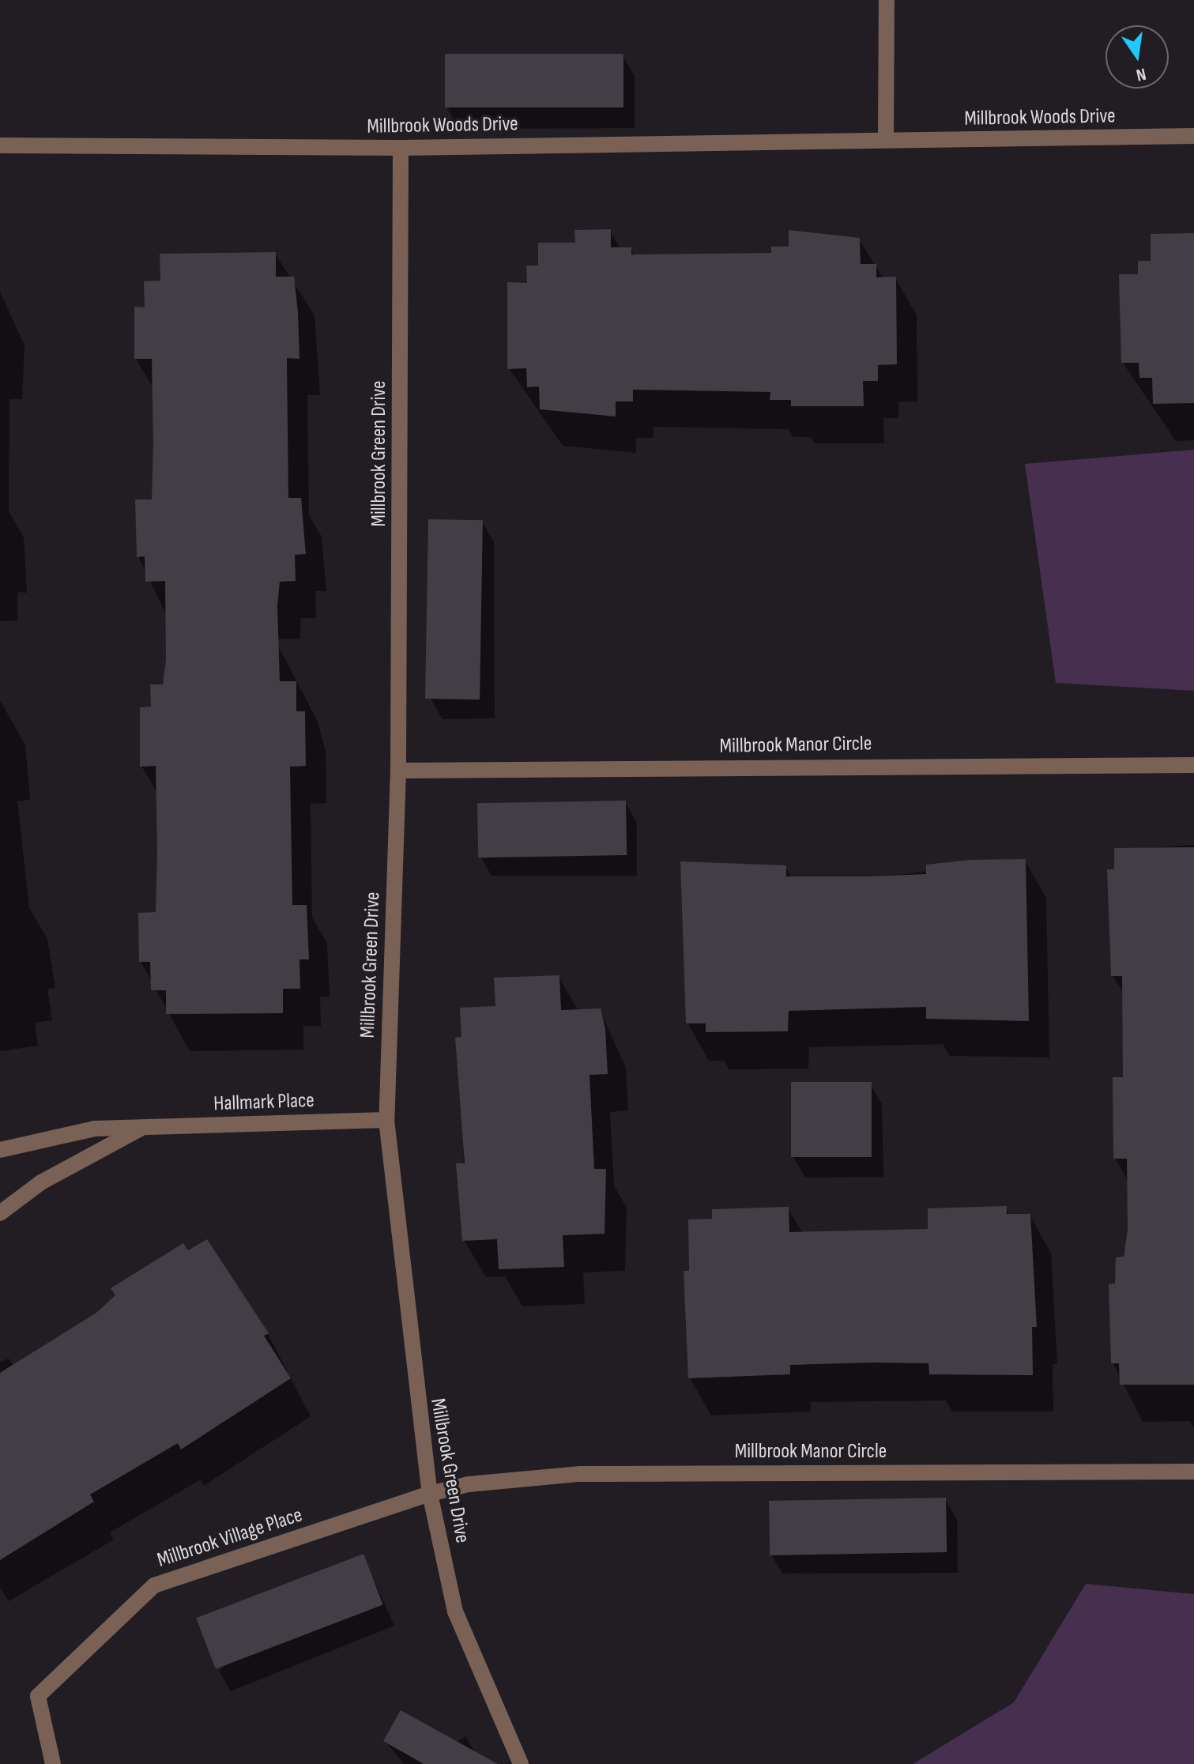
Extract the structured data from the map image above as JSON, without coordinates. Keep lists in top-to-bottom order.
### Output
{
  "streets": {
    "street": [
      "Millbrook Woods Drive",
      "Millbrook Green Drive",
      "Millbrook Manor Circle",
      "Hallmark Place",
      "Millbrook Village Place"
    ]
  },
  "crossings": [
    ["Millbrook Woods Drive", "Millbrook Green Drive"],
    ["Millbrook Green Drive", "Millbrook Manor Circle"],
    ["Millbrook Green Drive", "Hallmark Place"],
    ["Millbrook Green Drive", "Millbrook Village Place"],
    ["Millbrook Manor Circle", "Millbrook Village Place"]
  ],
  "north": "bottom"
}
